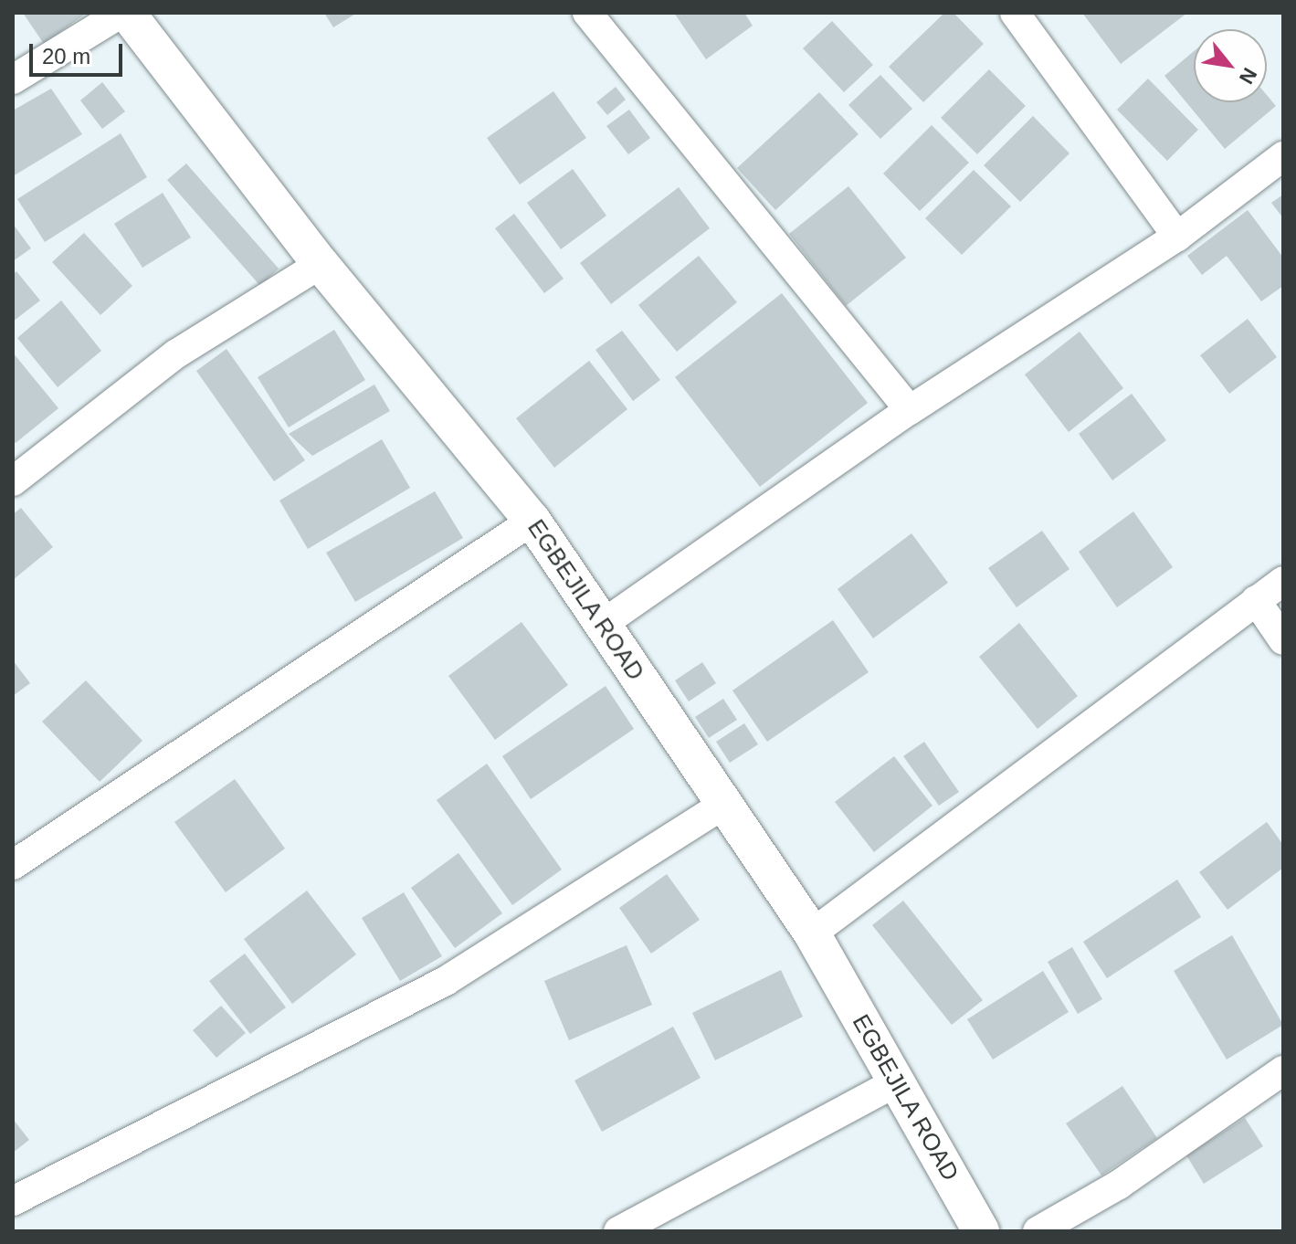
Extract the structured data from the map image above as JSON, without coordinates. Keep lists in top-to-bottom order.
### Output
{
  "streets": {
    "street": ["EGBEJILA ROAD"]
  },
  "scale_bar": "20 m",
  "north": "bottom right"
}
